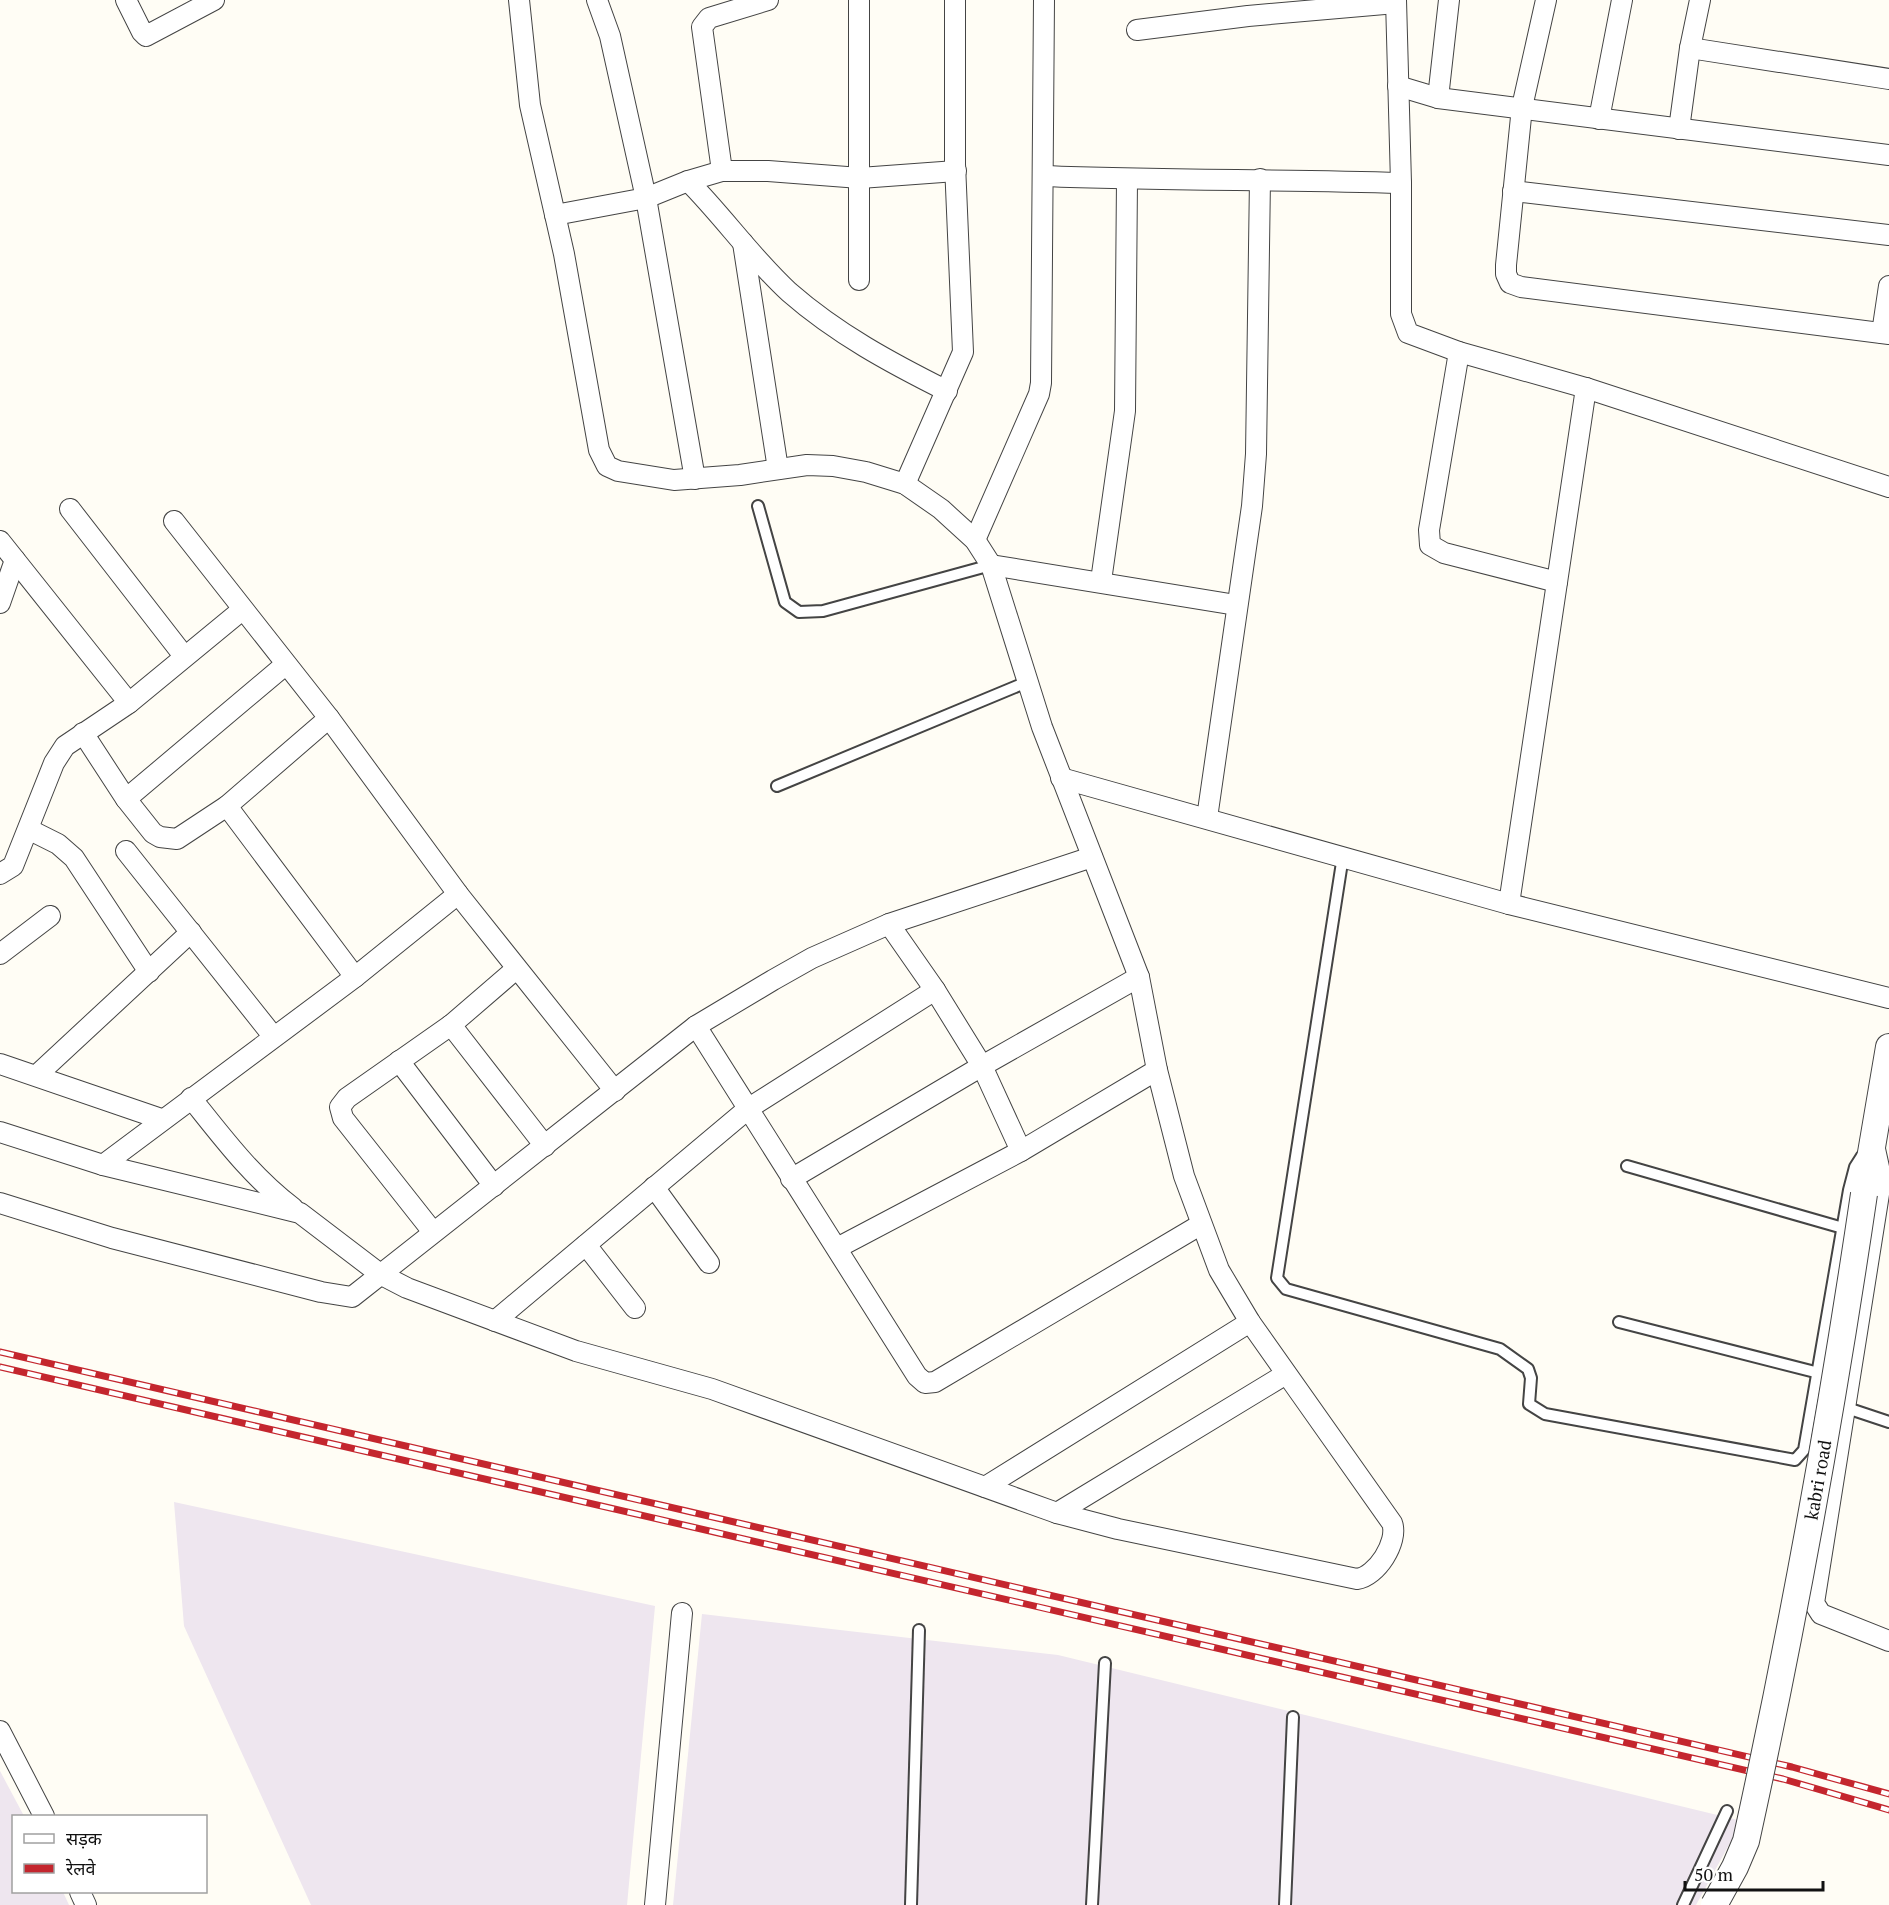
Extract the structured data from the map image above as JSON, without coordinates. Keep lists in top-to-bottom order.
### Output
{
  "streets": {
    "street": ["kabri road"]
  },
  "legend": ["सड़क", "रेलवे"],
  "scale_bar": "50 m"
}
